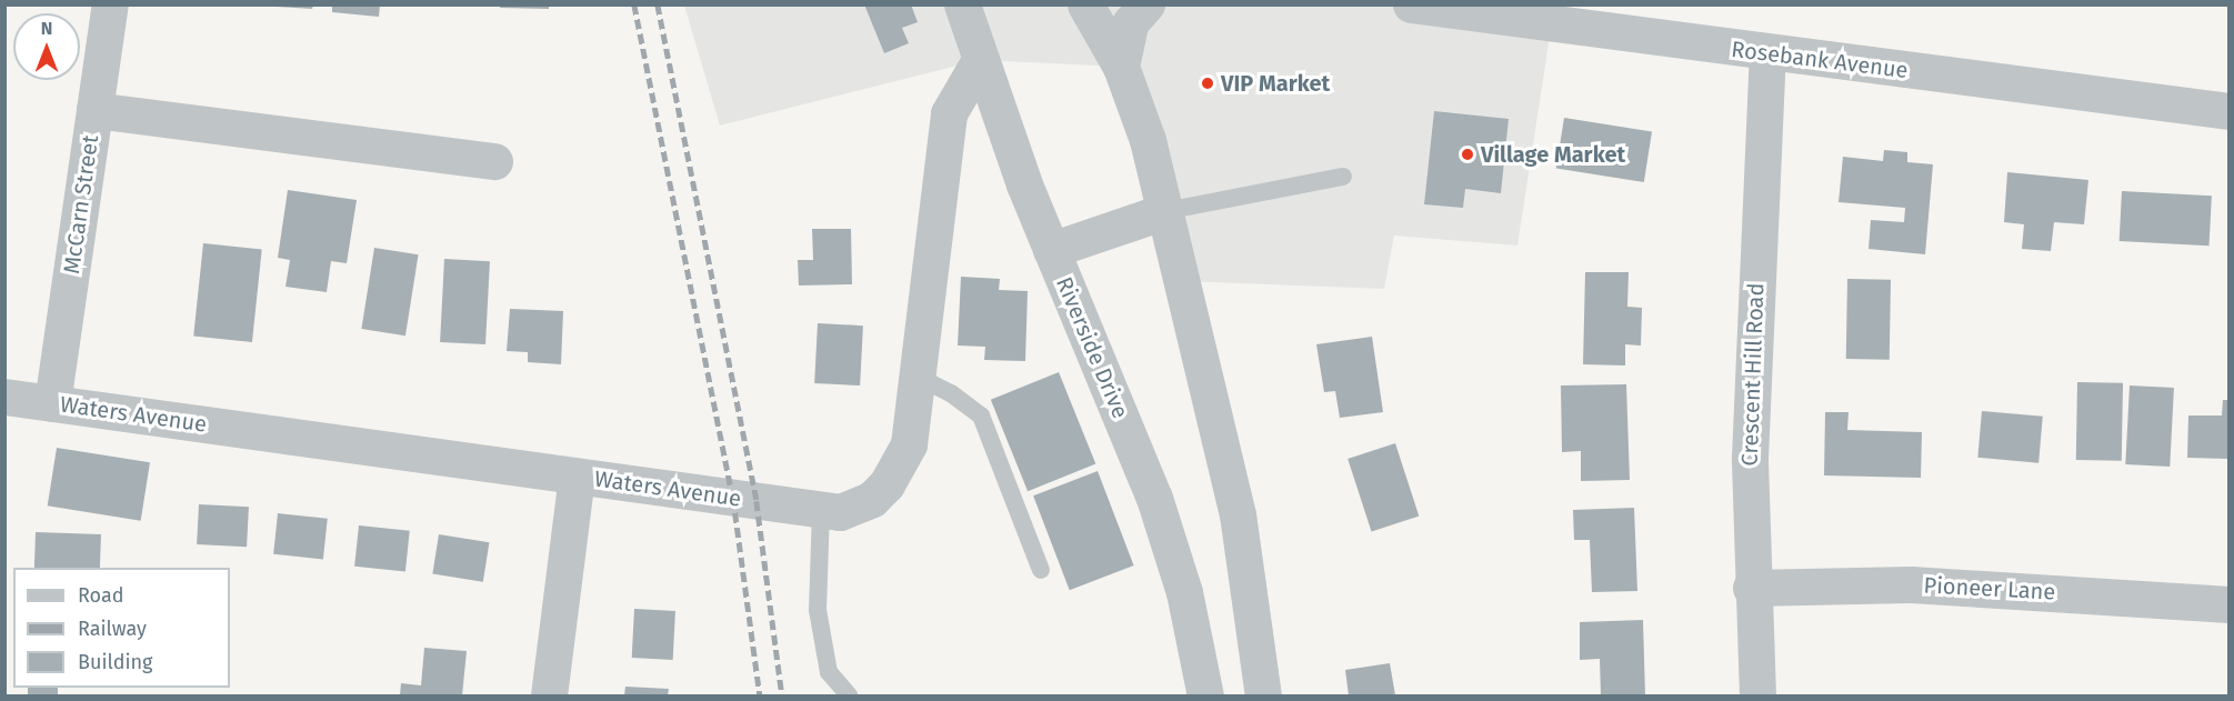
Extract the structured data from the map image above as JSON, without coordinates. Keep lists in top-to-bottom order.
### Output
{
  "streets": {
    "street": [
      "Rosebank Avenue",
      "McCarn Street",
      "Riverside Drive",
      "Crescent Hill Road",
      "Waters Avenue",
      "Pioneer Lane"
    ]
  },
  "crossings": [
    ["Rosebank Avenue", "Crescent Hill Road"],
    ["McCarn Street", "Waters Avenue"],
    ["Riverside Drive", "Waters Avenue"],
    ["Crescent Hill Road", "Pioneer Lane"]
  ],
  "places": ["VIP Market", "Village Market"],
  "legend": ["Road", "Railway", "Building"],
  "north": "top"
}
